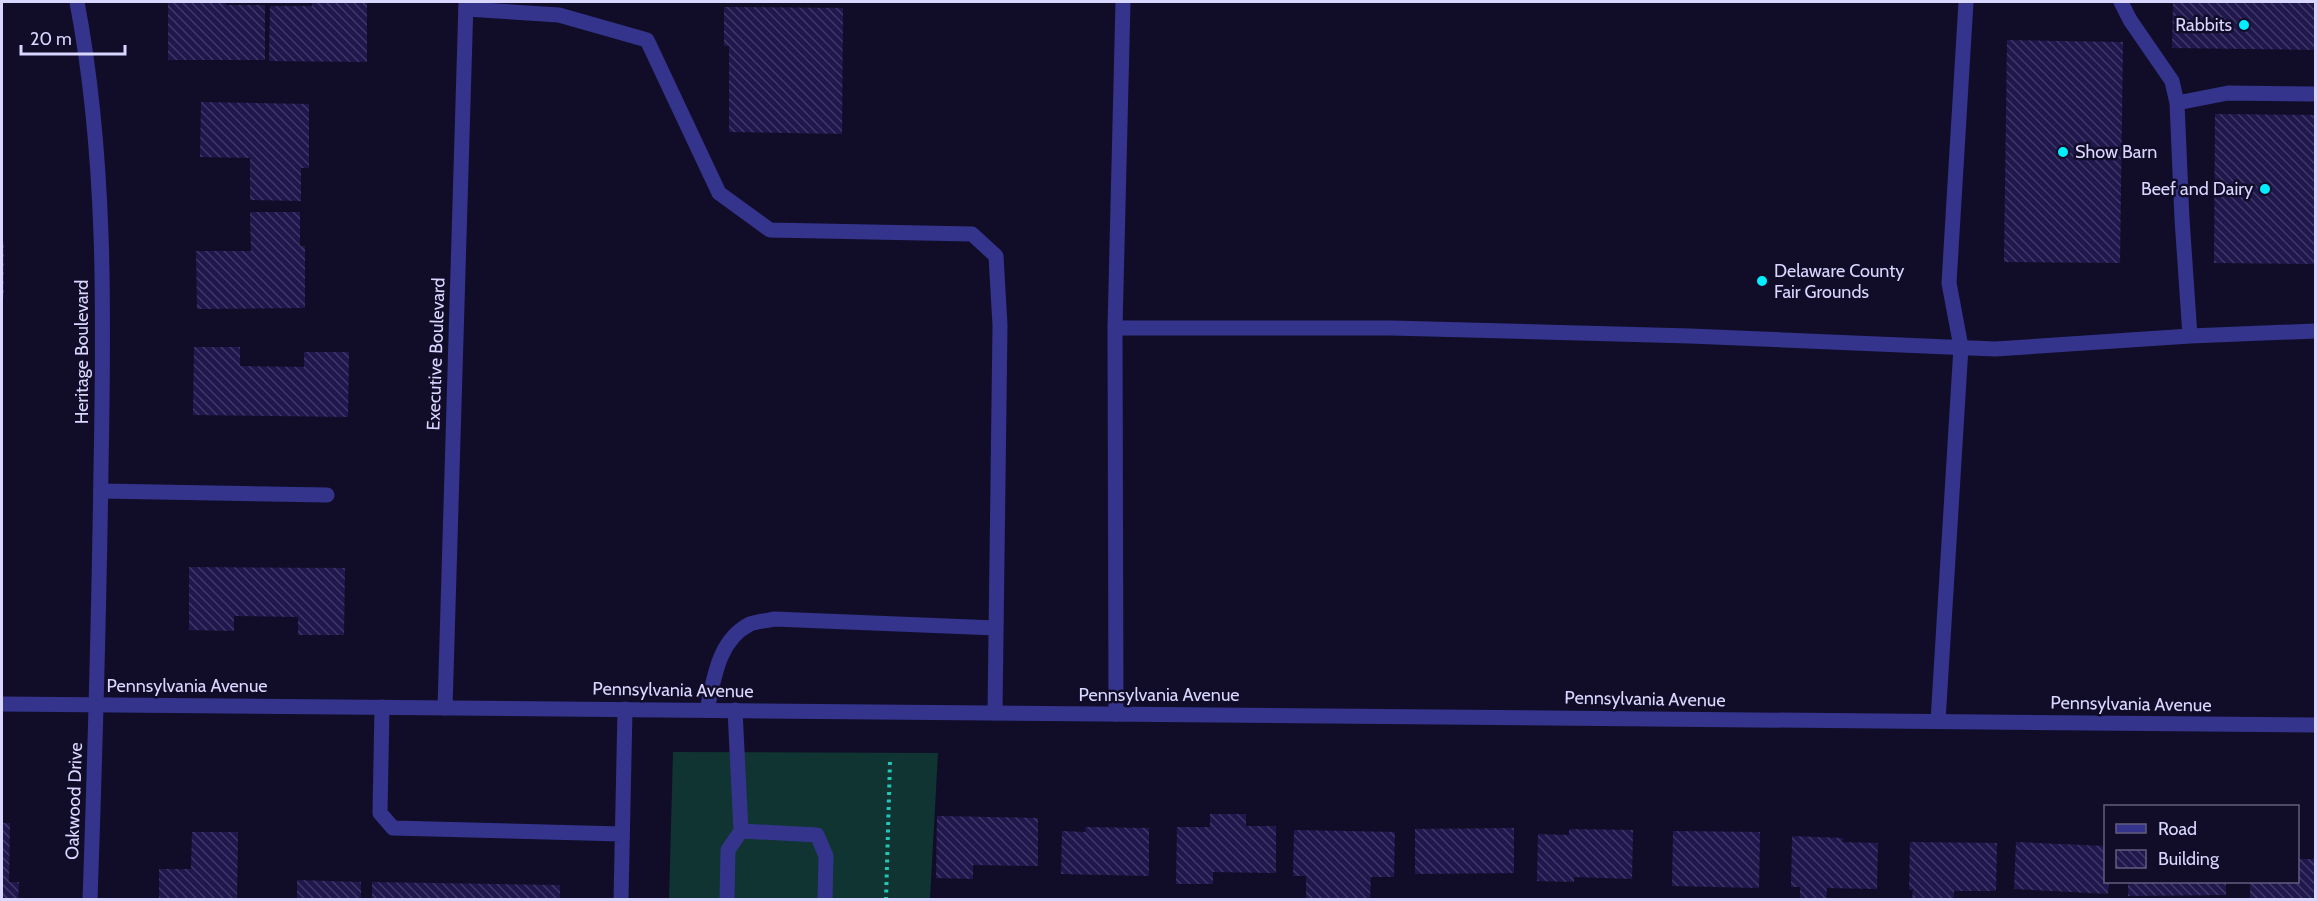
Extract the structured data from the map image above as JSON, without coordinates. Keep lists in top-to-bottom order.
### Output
{
  "streets": {
    "street": [
      "Heritage Boulevard",
      "Executive Boulevard",
      "Pennsylvania Avenue",
      "Oakwood Drive"
    ]
  },
  "crossings": [
    ["Heritage Boulevard", "Pennsylvania Avenue"],
    ["Heritage Boulevard", "Oakwood Drive"],
    ["Executive Boulevard", "Pennsylvania Avenue"],
    ["Pennsylvania Avenue", "Oakwood Drive"]
  ],
  "places": [
    "Rabbits",
    "Show Barn",
    "Beef and Dairy",
    "Delaware County Fair Grounds"
  ],
  "legend": ["Road", "Building"],
  "scale_bar": "20 m"
}
